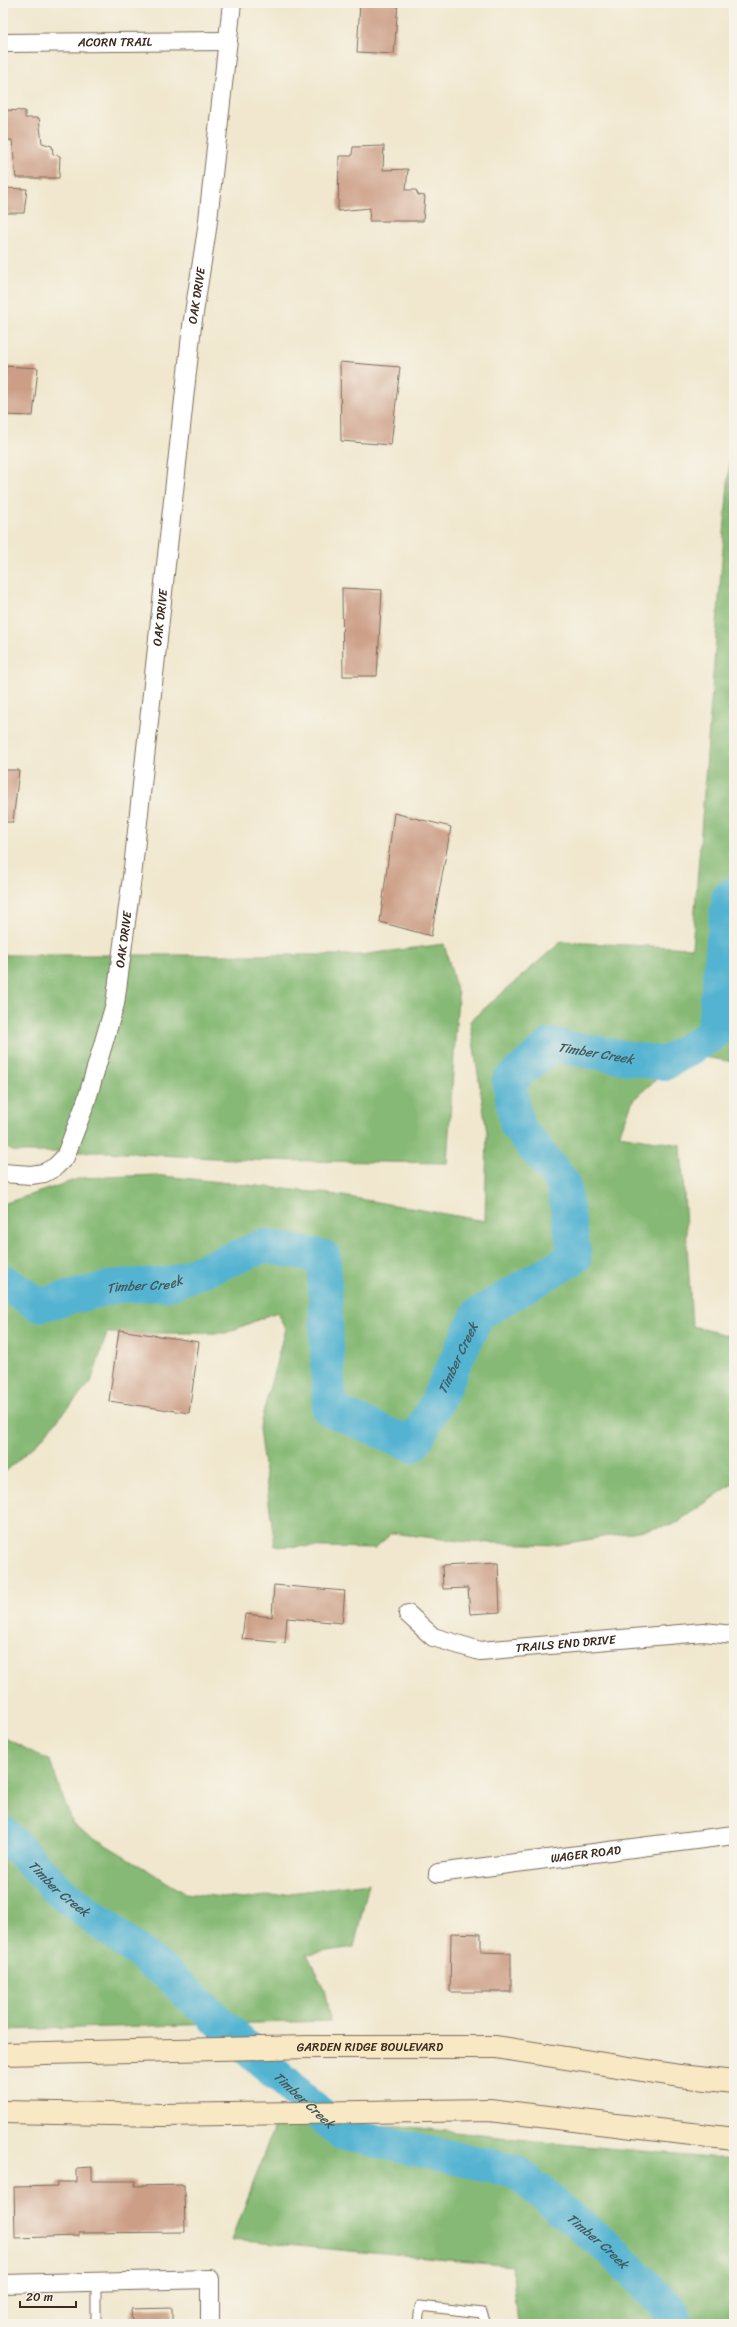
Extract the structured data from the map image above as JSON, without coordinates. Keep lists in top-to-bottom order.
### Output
{
  "streets": {
    "main road": ["GARDEN RIDGE BOULEVARD"],
    "street": [
      "ACORN TRAIL",
      "OAK DRIVE",
      "TRAILS END DRIVE",
      "WAGER ROAD"
    ]
  },
  "crossings": [
    ["ACORN TRAIL", "OAK DRIVE"]
  ],
  "water": ["Timber Creek"],
  "scale_bar": "20 m"
}
